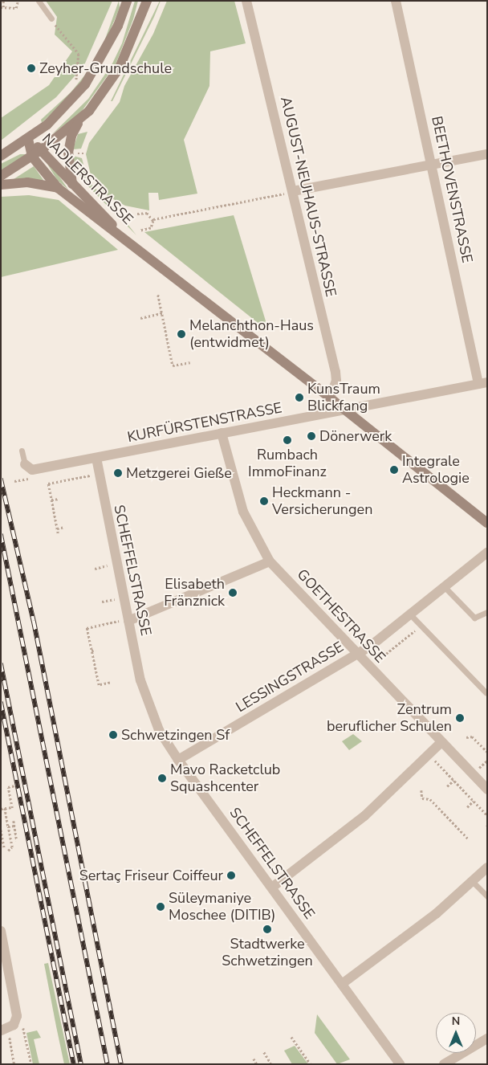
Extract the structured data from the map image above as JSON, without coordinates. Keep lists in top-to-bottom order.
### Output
{
  "streets": {
    "street": [
      "NADLERSTRASSE",
      "BEETHOVENSTRASSE",
      "AUGUST-NEUHAUS-STRASSE",
      "KURFÜRSTENSTRASSE",
      "SCHEFFELSTRASSE",
      "GOETHESTRASSE",
      "LESSINGSTRASSE"
    ]
  },
  "crossings": [
    ["NADLERSTRASSE", "AUGUST-NEUHAUS-STRASSE"],
    ["NADLERSTRASSE", "KURFÜRSTENSTRASSE"],
    ["BEETHOVENSTRASSE", "KURFÜRSTENSTRASSE"],
    ["KURFÜRSTENSTRASSE", "SCHEFFELSTRASSE"],
    ["KURFÜRSTENSTRASSE", "GOETHESTRASSE"],
    ["SCHEFFELSTRASSE", "LESSINGSTRASSE"],
    ["GOETHESTRASSE", "LESSINGSTRASSE"]
  ],
  "places": [
    "Zeyher-Grundschule",
    "Melanchthon-Haus (entwidmet)",
    "KunsTraum Blickfang",
    "Dönerwerk",
    "Rumbach ImmoFinanz",
    "Integrale Astrologie",
    "Metzgerei Gieße",
    "Heckmann - Versicherungen",
    "Elisabeth Fränznick",
    "Zentrum beruflicher Schulen",
    "Schwetzingen Sf",
    "Mavo Racketclub Squashcenter",
    "Sertaç Friseur Coiffeur",
    "Süleymaniye Moschee (DITIB)",
    "Stadtwerke Schwetzingen"
  ],
  "north": "top"
}
